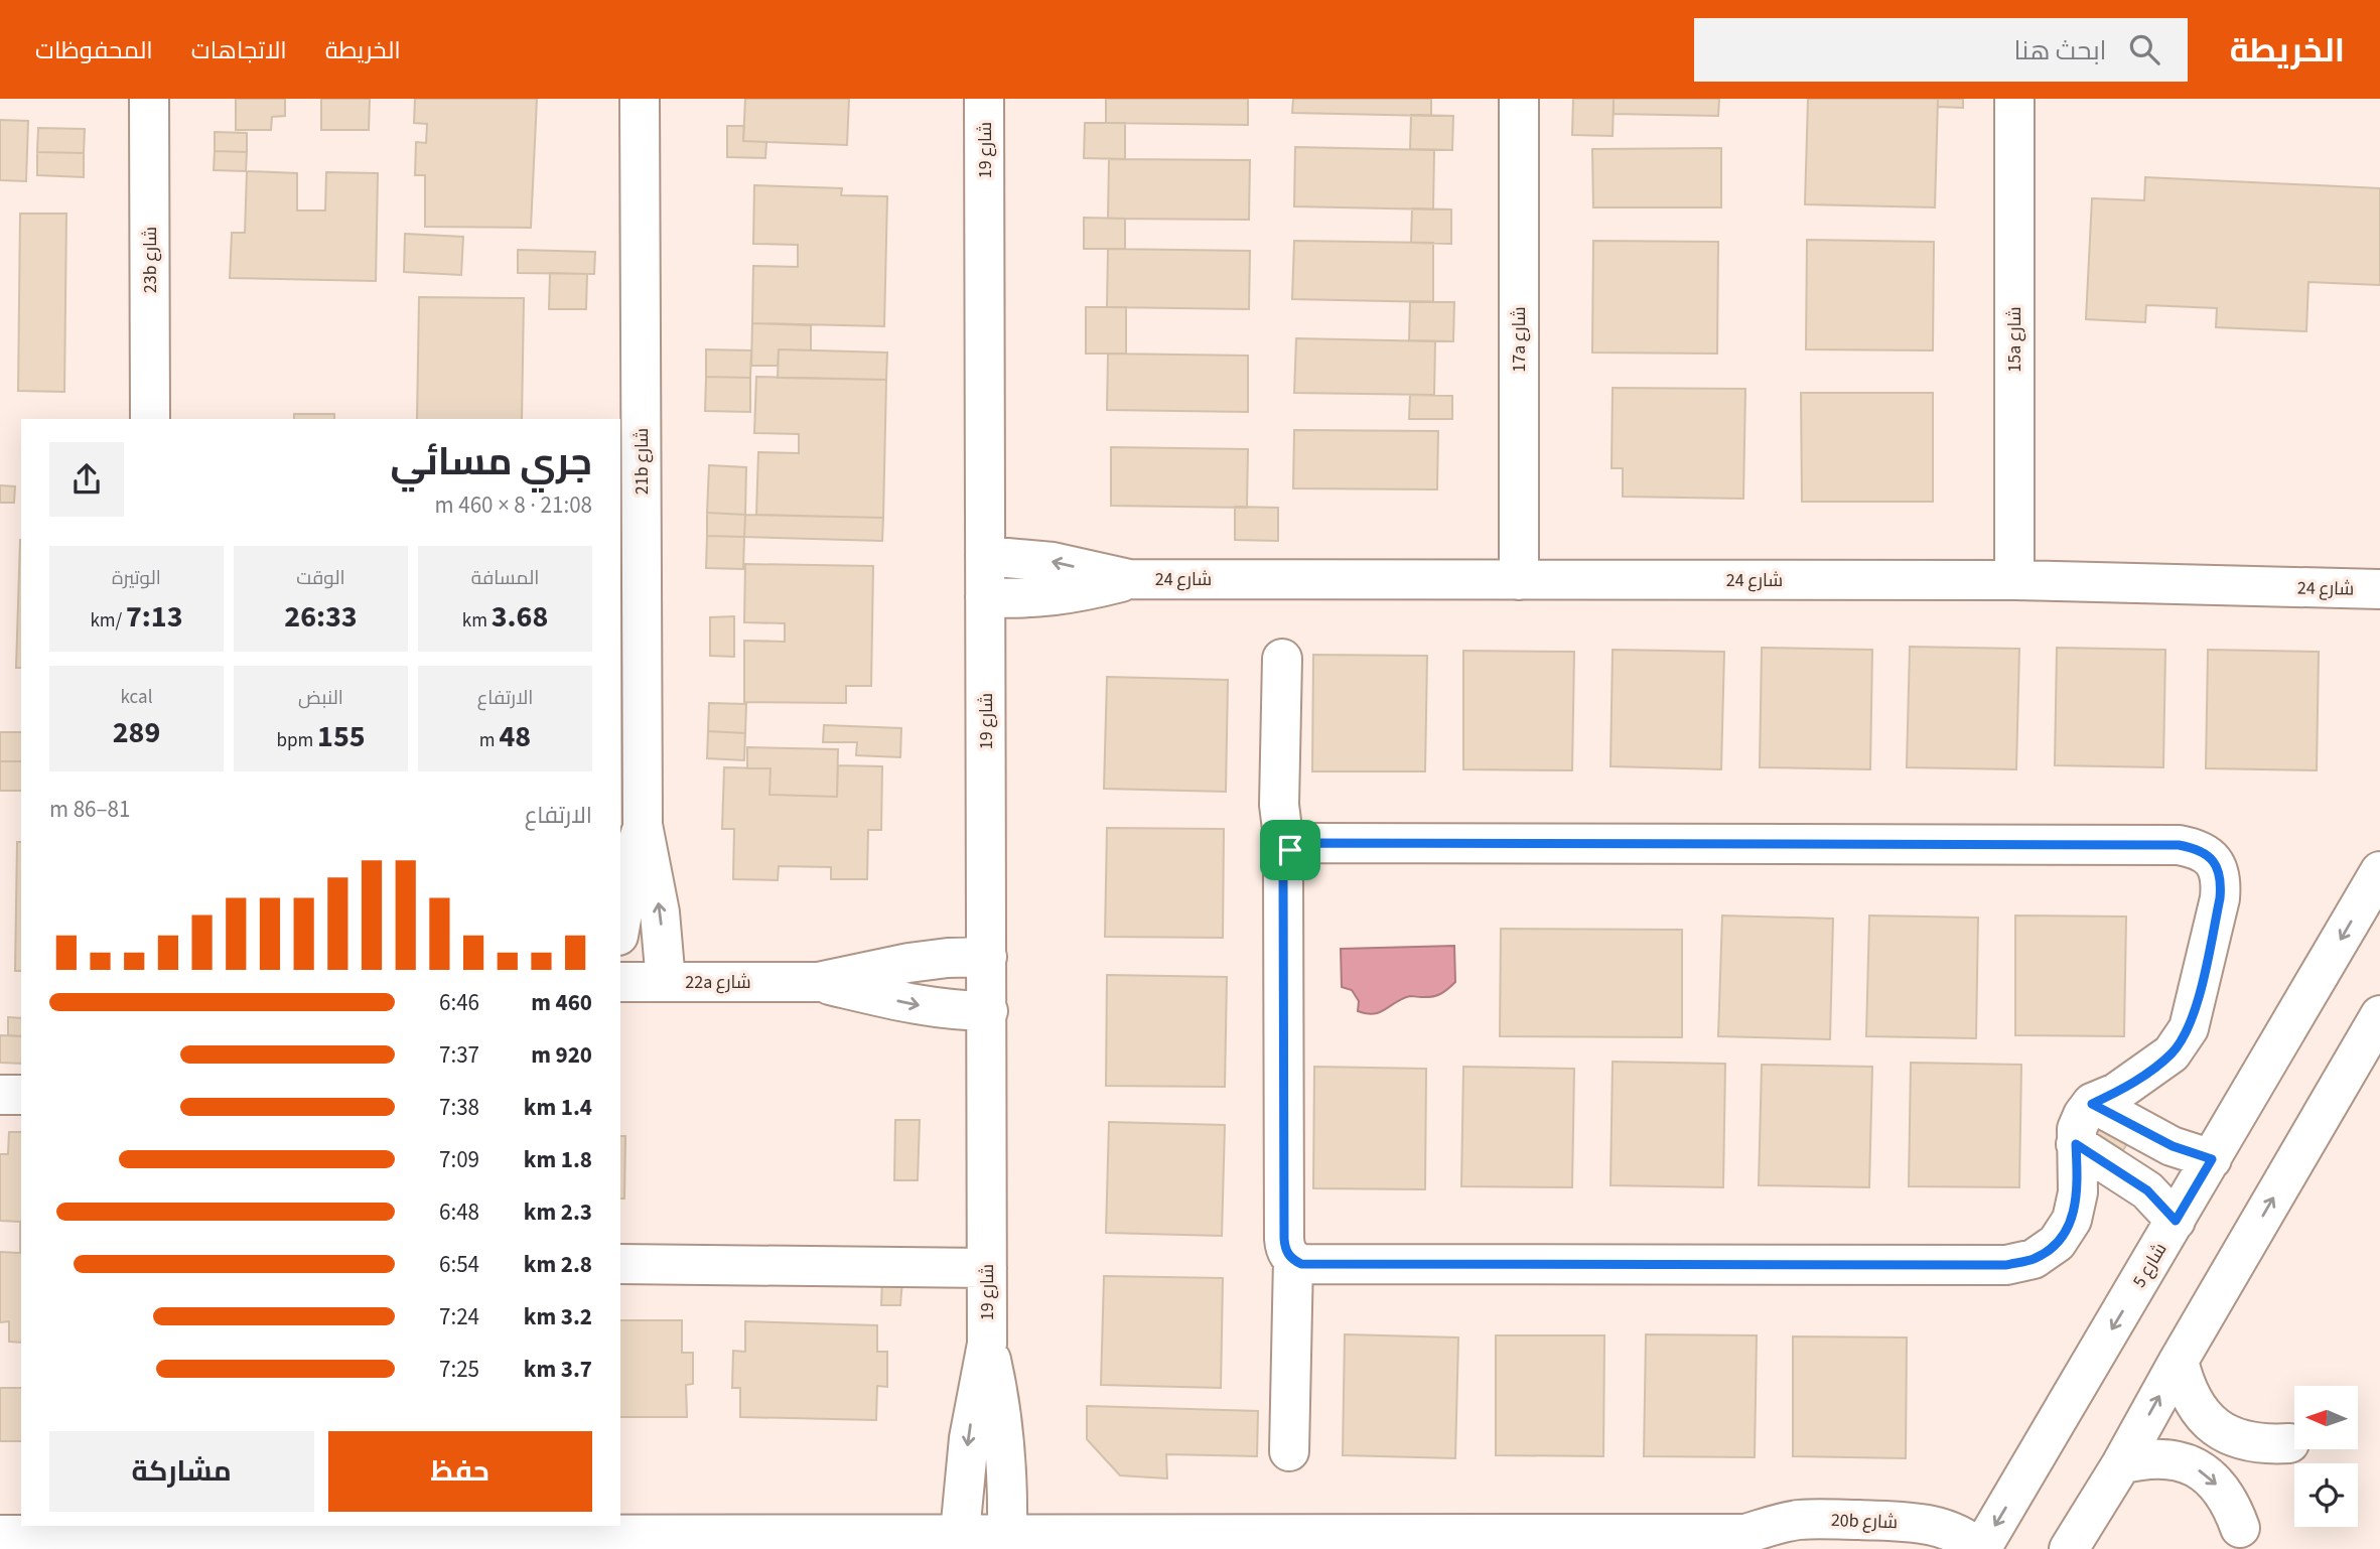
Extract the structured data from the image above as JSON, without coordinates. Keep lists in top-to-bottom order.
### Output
{
  "streets": {
    "street": [
      "شارع 19",
      "23b شارع",
      "17a شارع",
      "15a شارع",
      "21b شارع",
      "شارع 24",
      "22a شارع",
      "شارع 5",
      "20b شارع"
    ]
  },
  "crossings": [
    ["شارع 19", "22a شارع"],
    ["شارع 19", "20b شارع"],
    ["17a شارع", "شارع 24"],
    ["15a شارع", "شارع 24"],
    ["21b شارع", "22a شارع"],
    ["شارع 5", "20b شارع"]
  ],
  "north": "left",
  "page": {
    "header": "الخريطة",
    "search": "ابحث هنا",
    "nav": ["الخريطة", "الاتجاهات", "المحفوظات"],
    "heading": ["جري مسائي", "21:08 · 8 × 460 m"],
    "stats": [
      ["المسافة", "3.68 km"],
      ["الوقت", "26:33"],
      ["الوتيرة", "7:13 /km"],
      ["الارتفاع", "48 m"],
      ["النبض", "155 bpm"],
      ["kcal", "289"]
    ],
    "chart": ["الارتفاع", "81–86 m"],
    "list": [
      {
        "name": "460 m",
        "note": "6:46"
      },
      {
        "name": "920 m",
        "note": "7:37"
      },
      {
        "name": "1.4 km",
        "note": "7:38"
      },
      {
        "name": "1.8 km",
        "note": "7:09"
      },
      {
        "name": "2.3 km",
        "note": "6:48"
      },
      {
        "name": "2.8 km",
        "note": "6:54"
      },
      {
        "name": "3.2 km",
        "note": "7:24"
      },
      {
        "name": "3.7 km",
        "note": "7:25"
      }
    ],
    "buttons": ["حفظ", "مشاركة"]
  }
}
